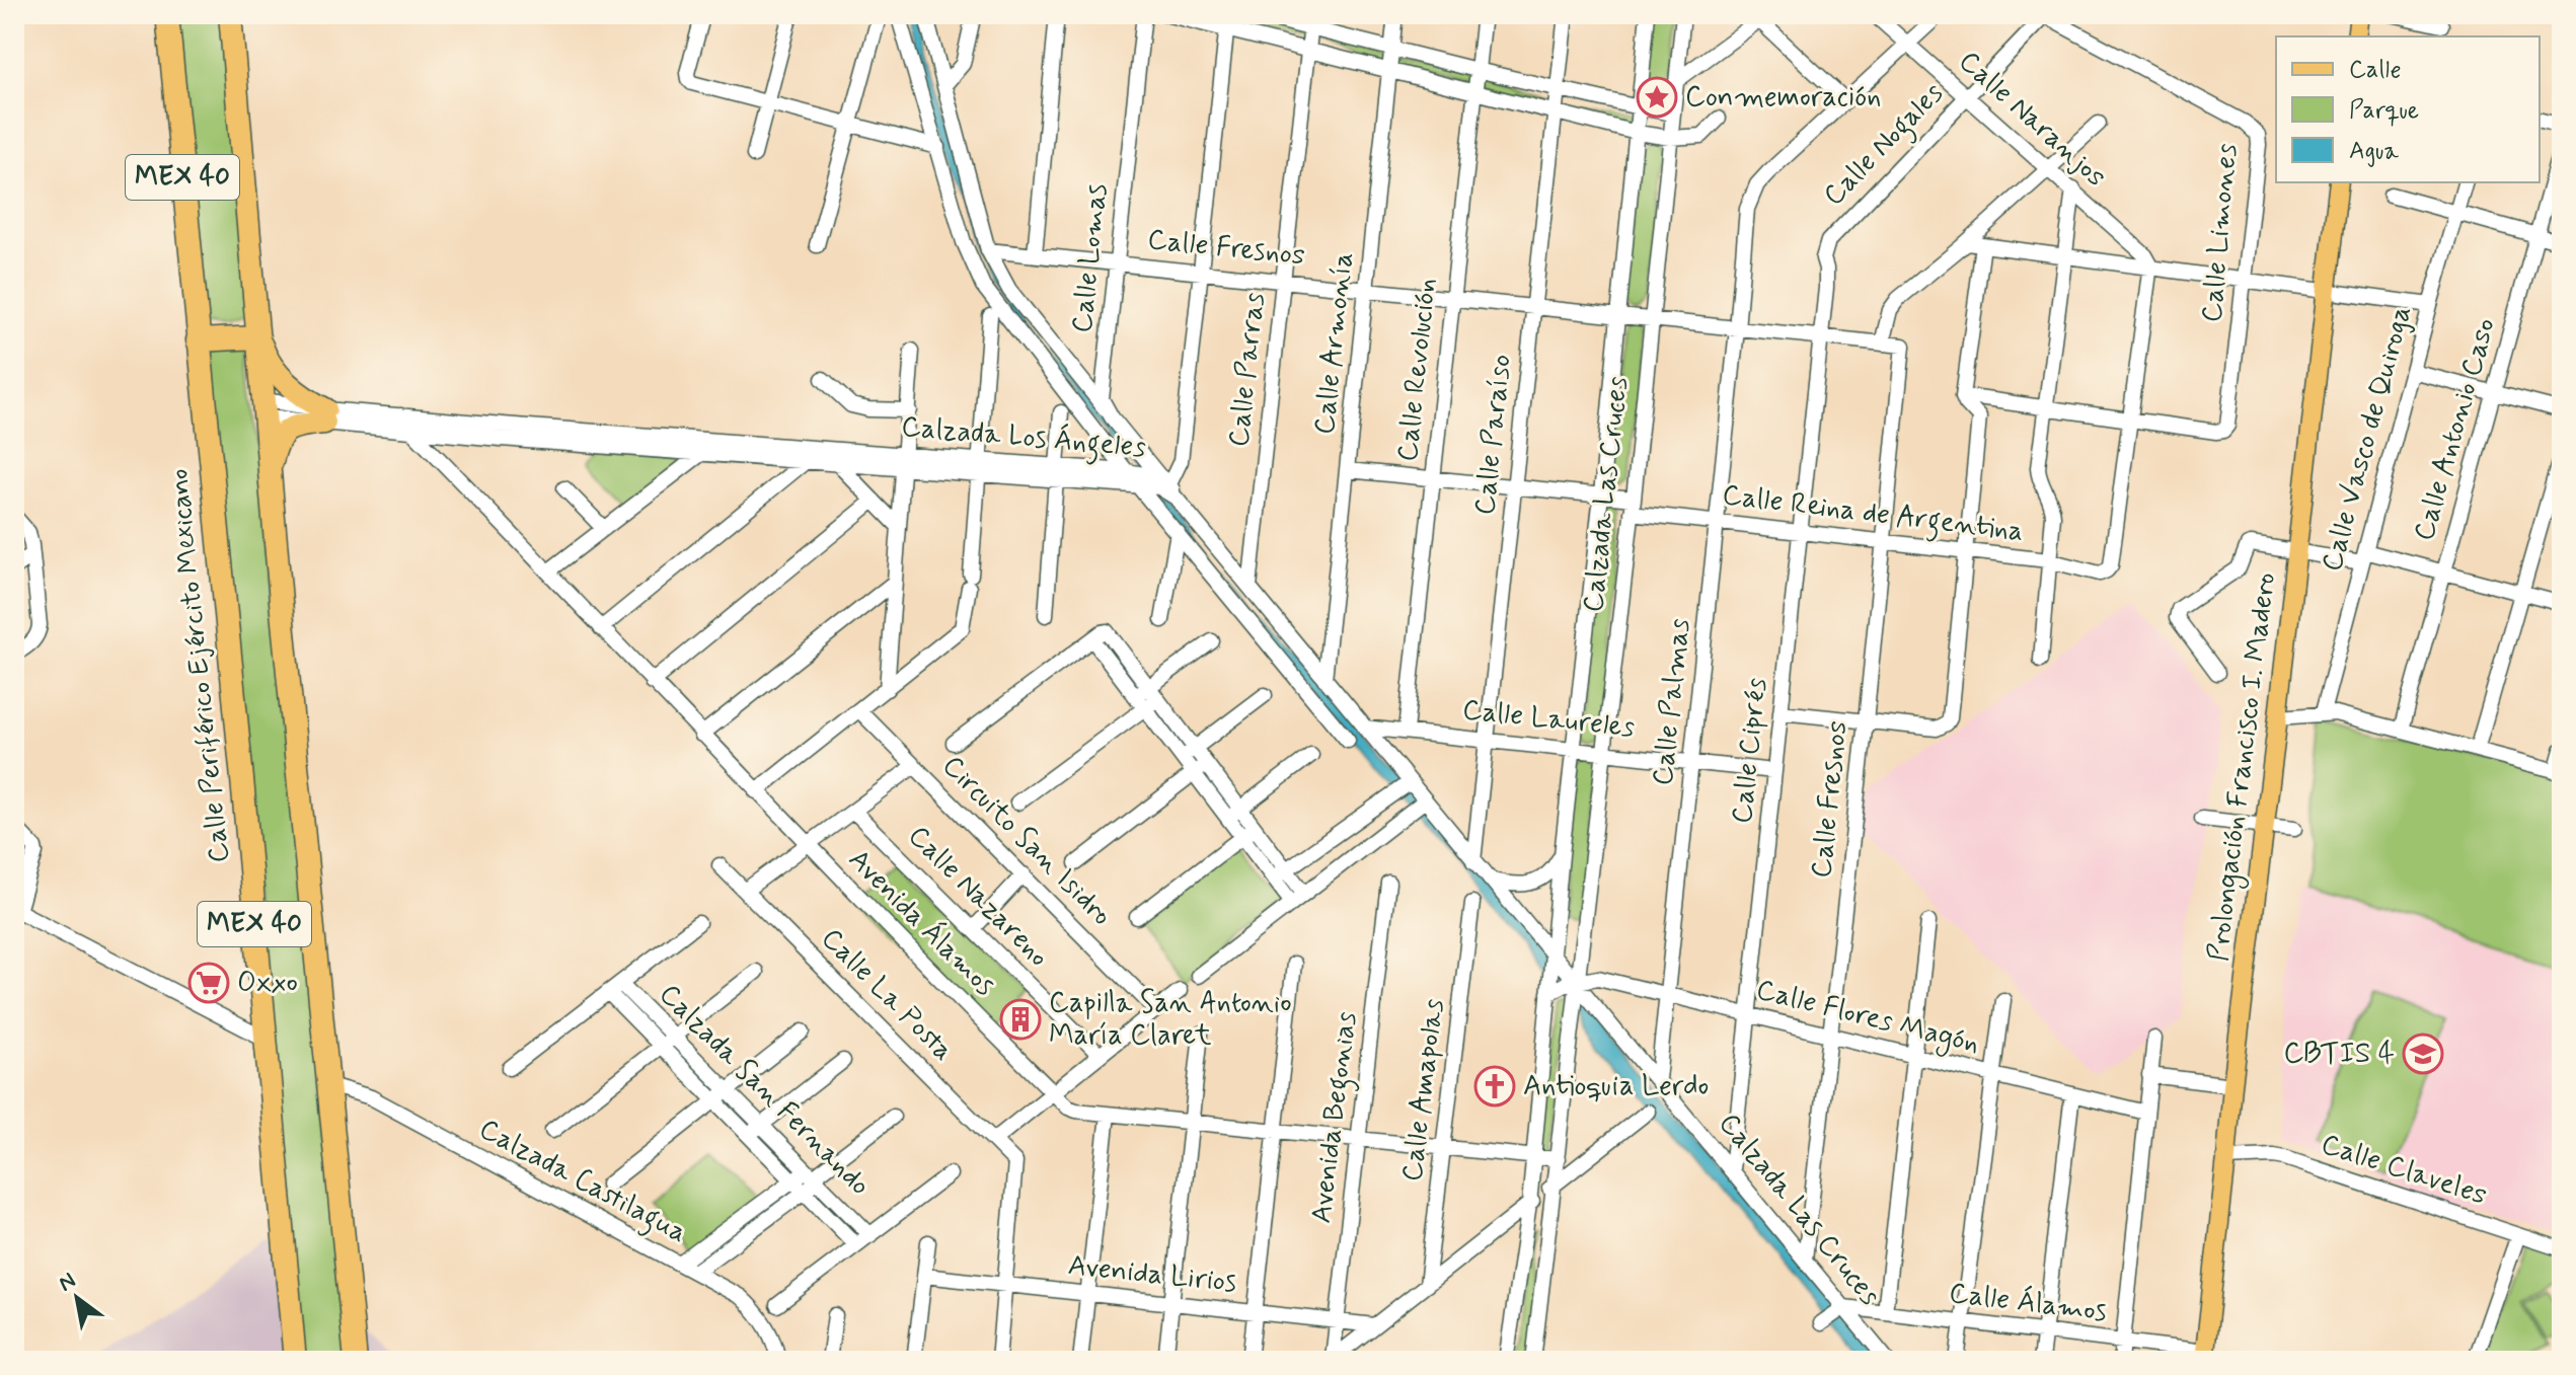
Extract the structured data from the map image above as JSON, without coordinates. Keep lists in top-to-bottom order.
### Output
{
  "streets": {
    "highway": ["MEX 40", "Calle Periférico Ejército Mexicano"],
    "main road": ["Prolongación Francisco I. Madero"],
    "street": [
      "Calle Naranjos",
      "Calle Nogales",
      "Calle Limones",
      "Calle Fresnos",
      "Calle Lomas",
      "Calle Armonía",
      "Calle Parras",
      "Calle Revolución",
      "Calle Antonio Caso",
      "Calle Paraíso",
      "Calzada Los Ángeles",
      "Calle Vasco de Quiroga",
      "Calzada Las Cruces",
      "Calle Reina de Argentina",
      "Calle Palmas",
      "Calle Laureles",
      "Calle Ciprés",
      "Circuito San Isidro",
      "Calle Nazareno",
      "Avenida Álamos",
      "Calle La Posta",
      "Calle Flores Magón",
      "Calzada San Fernando",
      "Calle Amapolas",
      "Avenida Begonias",
      "Calle Claveles",
      "Calzada Castilagua",
      "Avenida Lirios",
      "Calle Álamos"
    ]
  },
  "crossings": [
    ["Calle Naranjos", "Calle Nogales"],
    ["Calle Naranjos", "Calle Palmas"],
    ["Calle Nogales", "Calle Limones"],
    ["Calle Nogales", "Calle Fresnos"],
    ["Calle Nogales", "Calle Ciprés"],
    ["MEX 40", "Calzada Los Ángeles"],
    ["MEX 40", "Calzada Castilagua"],
    ["Calle Limones", "Calle Reina de Argentina"],
    ["Calle Fresnos", "Calle Lomas"],
    ["Calle Fresnos", "Calle Armonía"],
    ["Calle Fresnos", "Calle Parras"],
    ["Calle Fresnos", "Calle Revolución"],
    ["Calle Fresnos", "Calle Paraíso"],
    ["Calle Fresnos", "Calzada Las Cruces"],
    ["Calle Fresnos", "Calle Reina de Argentina"],
    ["Calle Fresnos", "Calle Palmas"],
    ["Calle Fresnos", "Calle Ciprés"],
    ["Calle Fresnos", "Calle Flores Magón"],
    ["Calle Armonía", "Calzada Las Cruces"],
    ["Calle Armonía", "Calle Reina de Argentina"],
    ["Calle Parras", "Calzada Las Cruces"],
    ["Calle Revolución", "Calle Reina de Argentina"],
    ["Calle Revolución", "Calle Laureles"],
    ["Calle Paraíso", "Calzada Las Cruces"],
    ["Calle Paraíso", "Calle Reina de Argentina"],
    ["Calle Paraíso", "Calle Laureles"],
    ["Calzada Los Ángeles", "Calzada Las Cruces"],
    ["Calzada Los Ángeles", "Avenida Álamos"],
    ["Calzada Las Cruces", "Calle Reina de Argentina"],
    ["Calzada Las Cruces", "Calle Palmas"],
    ["Calzada Las Cruces", "Calle Laureles"],
    ["Calzada Las Cruces", "Calle Ciprés"],
    ["Calzada Las Cruces", "Avenida Álamos"],
    ["Calzada Las Cruces", "Calle Flores Magón"],
    ["Calzada Las Cruces", "Calle Álamos"],
    ["Calle Reina de Argentina", "Calle Palmas"],
    ["Calle Reina de Argentina", "Calle Ciprés"],
    ["Calle Palmas", "Calle Laureles"],
    ["Calle Palmas", "Calle Flores Magón"],
    ["Calle Laureles", "Calle Ciprés"],
    ["Calle Ciprés", "Calle Flores Magón"],
    ["Prolongación Francisco I. Madero", "Calle Claveles"],
    ["Prolongación Francisco I. Madero", "Calle Álamos"],
    ["Avenida Álamos", "Calle Amapolas"],
    ["Avenida Álamos", "Avenida Begonias"],
    ["Calle La Posta", "Avenida Lirios"],
    ["Avenida Begonias", "Avenida Lirios"]
  ],
  "places": {
    "place": ["Conmemoración"],
    "supermarket": ["Oxxo"],
    "building": ["Capilla San Antonio María Claret"],
    "school or university": ["CBTIS 4"],
    "church": ["Antioquia Lerdo"]
  },
  "legend": ["Calle", "Parque", "Agua"],
  "north": "top left"
}
